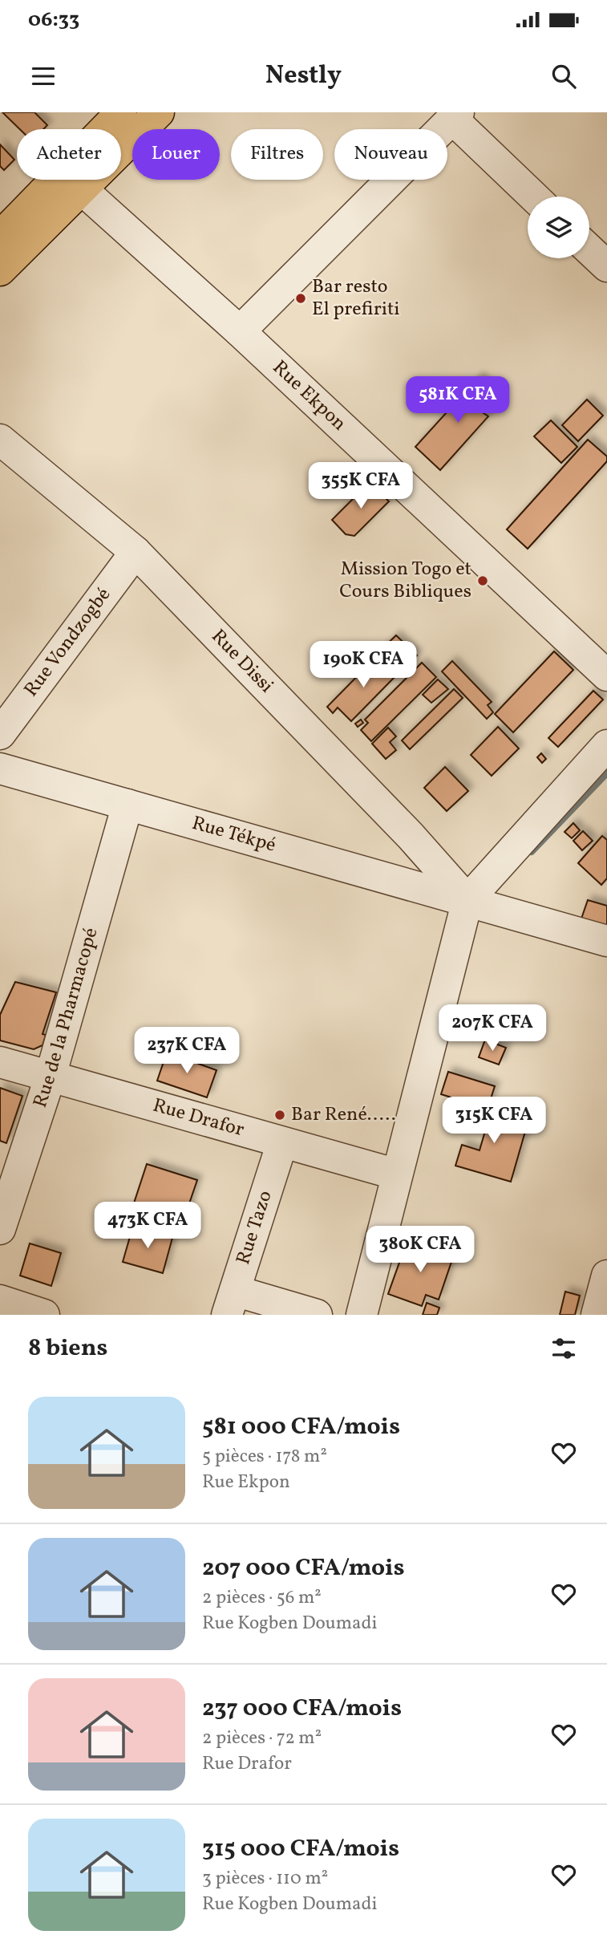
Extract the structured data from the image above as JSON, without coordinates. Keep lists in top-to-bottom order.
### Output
{
  "streets": {
    "street": [
      "Rue Ekpon",
      "Rue Vondzogbé",
      "Rue Dissi",
      "Rue Tékpé",
      "Rue de la Pharmacopé",
      "Rue Drafor",
      "Rue Tazo"
    ]
  },
  "crossings": [
    ["Rue Vondzogbé", "Rue Dissi"],
    ["Rue Dissi", "Rue Tékpé"],
    ["Rue Tékpé", "Rue de la Pharmacopé"],
    ["Rue de la Pharmacopé", "Rue Drafor"],
    ["Rue Drafor", "Rue Tazo"]
  ],
  "places": ["Bar resto El prefiriti", "Mission Togo et Cours Bibliques", "Bar René....."],
  "page": {
    "status": "06:33",
    "header": "Nestly",
    "chip": [
      "Acheter",
      "Louer",
      "Filtres",
      "Nouveau"
    ],
    "price": [
      "581K CFA",
      "355K CFA",
      "190K CFA",
      "207K CFA",
      "237K CFA",
      "315K CFA",
      "473K CFA",
      "380K CFA"
    ],
    "heading": "8 biens",
    "list": [
      {
        "name": "581 000 CFA/mois",
        "note": "5 pièces · 178 m² · Rue Ekpon"
      },
      {
        "name": "207 000 CFA/mois",
        "note": "2 pièces · 56 m² · Rue Kogben Doumadi"
      },
      {
        "name": "237 000 CFA/mois",
        "note": "2 pièces · 72 m² · Rue Drafor"
      },
      {
        "name": "315 000 CFA/mois",
        "note": "3 pièces · 110 m² · Rue Kogben Doumadi"
      }
    ]
  }
}
